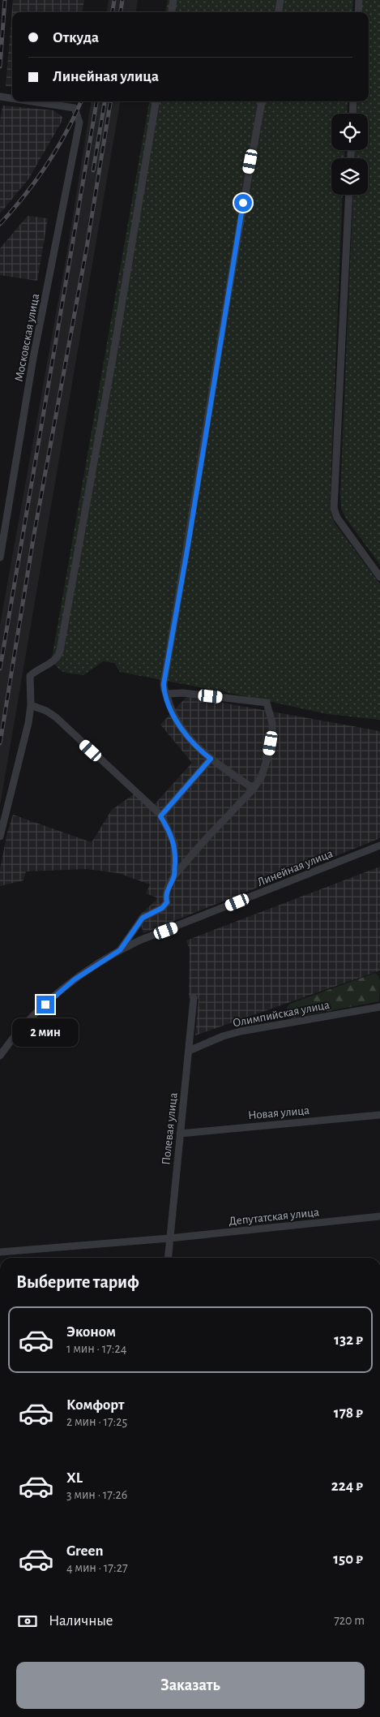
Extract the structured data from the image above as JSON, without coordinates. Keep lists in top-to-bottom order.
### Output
{
  "streets": {
    "street": [
      "Московская улица",
      "Линейная улица",
      "Олимпийская улица",
      "Новая улица",
      "Полевая улица",
      "Депутатская улица"
    ]
  },
  "crossings": [
    ["Олимпийская улица", "Полевая улица"],
    ["Новая улица", "Полевая улица"],
    ["Полевая улица", "Депутатская улица"]
  ],
  "page": {
    "banner": ["Откуда", "Линейная улица"],
    "bubble": "2 мин",
    "heading": "Выберите тариф",
    "list": [
      {
        "name": "Эконом",
        "note": "1 мин · 17:24",
        "value": "132 ₽"
      },
      {
        "name": "Комфорт",
        "note": "2 мин · 17:25",
        "value": "178 ₽"
      },
      {
        "name": "XL",
        "note": "3 мин · 17:26",
        "value": "224 ₽"
      },
      {
        "name": "Green",
        "note": "4 мин · 17:27",
        "value": "150 ₽"
      }
    ],
    "pay": ["Наличные", "720 m"],
    "buttons": "Заказать"
  }
}
